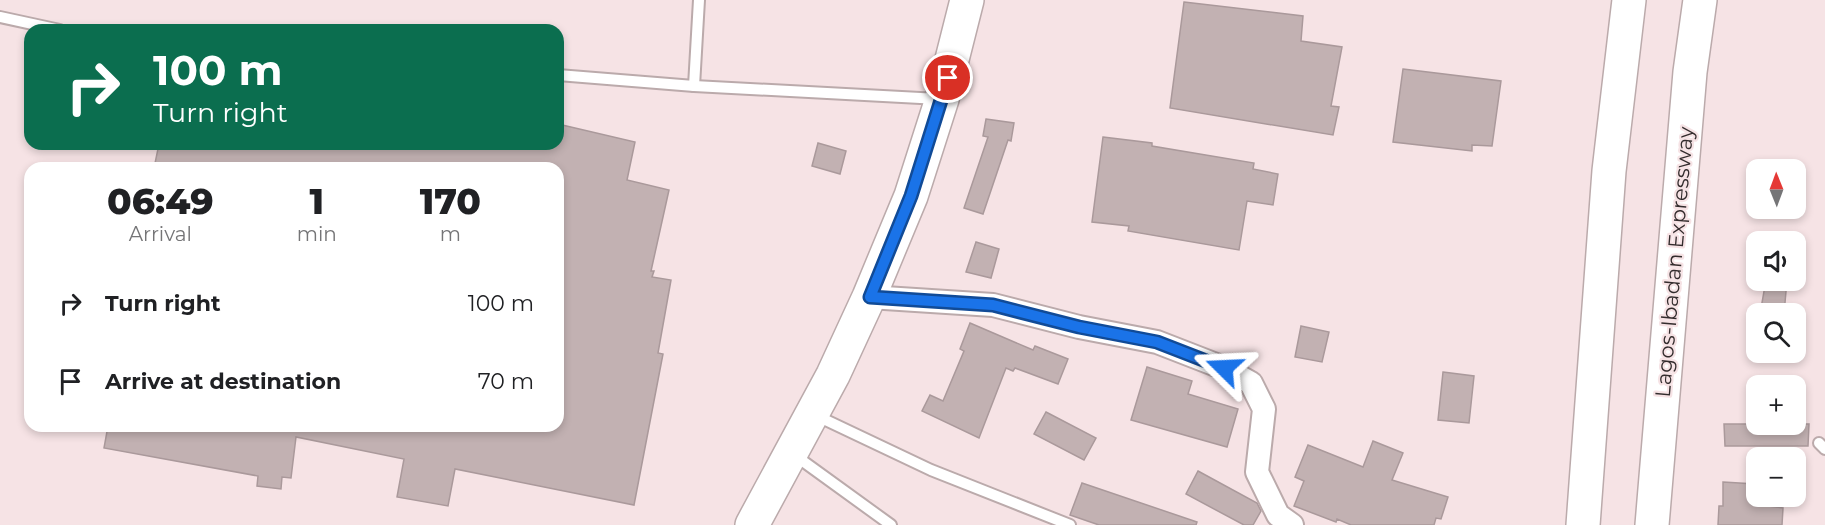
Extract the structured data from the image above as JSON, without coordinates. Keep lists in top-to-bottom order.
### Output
{
  "streets": {
    "highway": ["Lagos-Ibadan Expressway"]
  },
  "north": "top",
  "page": {
    "turn": ["100 m", "Turn right"],
    "map_buttons": ["+", "−"],
    "eta": [
      "06:49",
      "Arrival",
      "1",
      "min",
      "170",
      "m"
    ],
    "list": [
      {
        "name": "Turn right",
        "value": "100 m"
      },
      {
        "name": "Arrive at destination",
        "value": "70 m"
      }
    ]
  }
}
